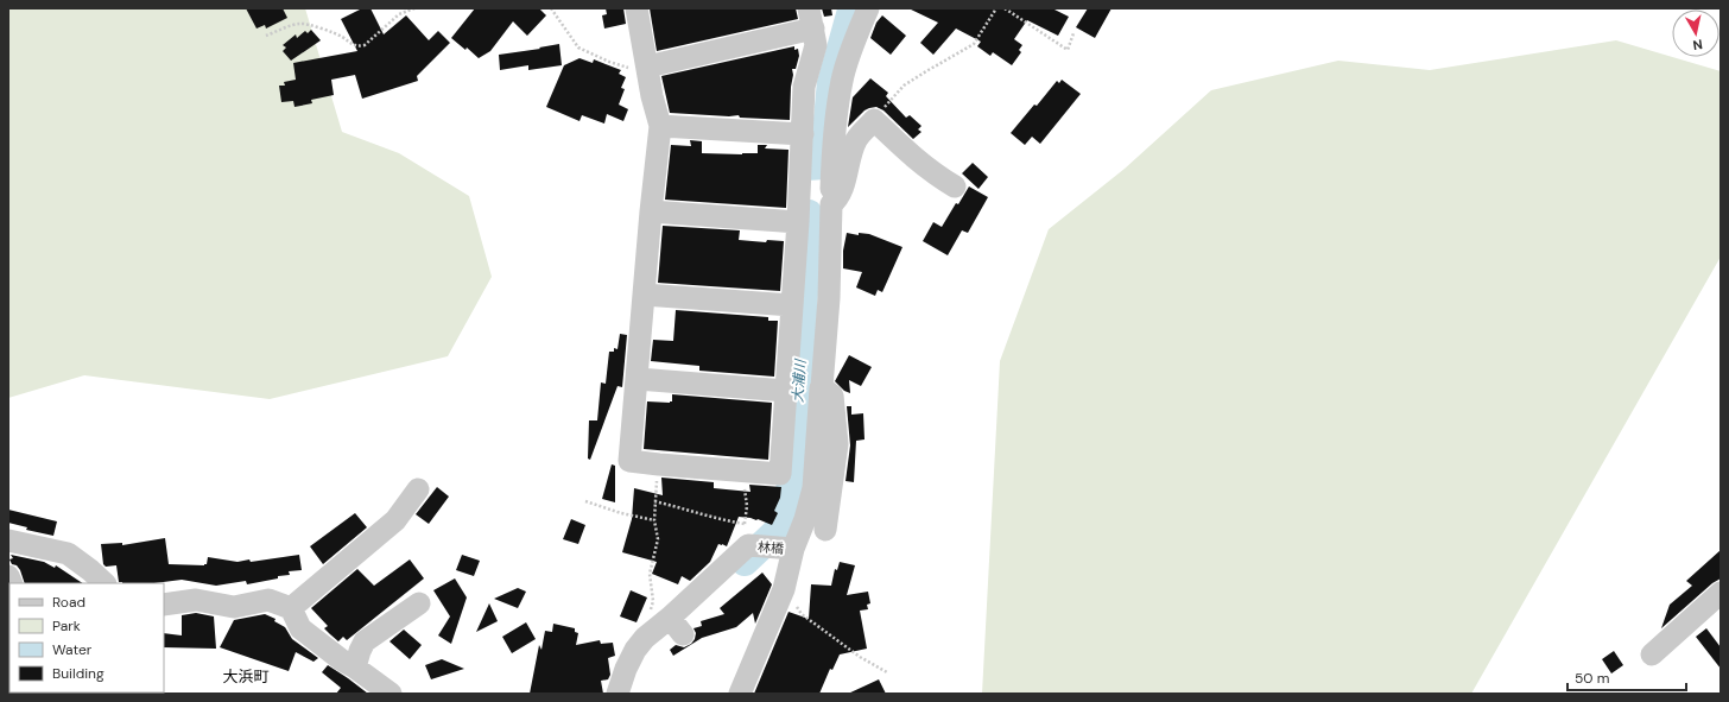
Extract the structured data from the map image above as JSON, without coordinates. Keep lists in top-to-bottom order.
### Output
{
  "streets": {
    "street": ["林橋"]
  },
  "districts": ["大浜町"],
  "water": ["大浦川"],
  "legend": [
    "Road",
    "Park",
    "Water",
    "Building"
  ],
  "scale_bar": "50 m",
  "north": "bottom"
}
